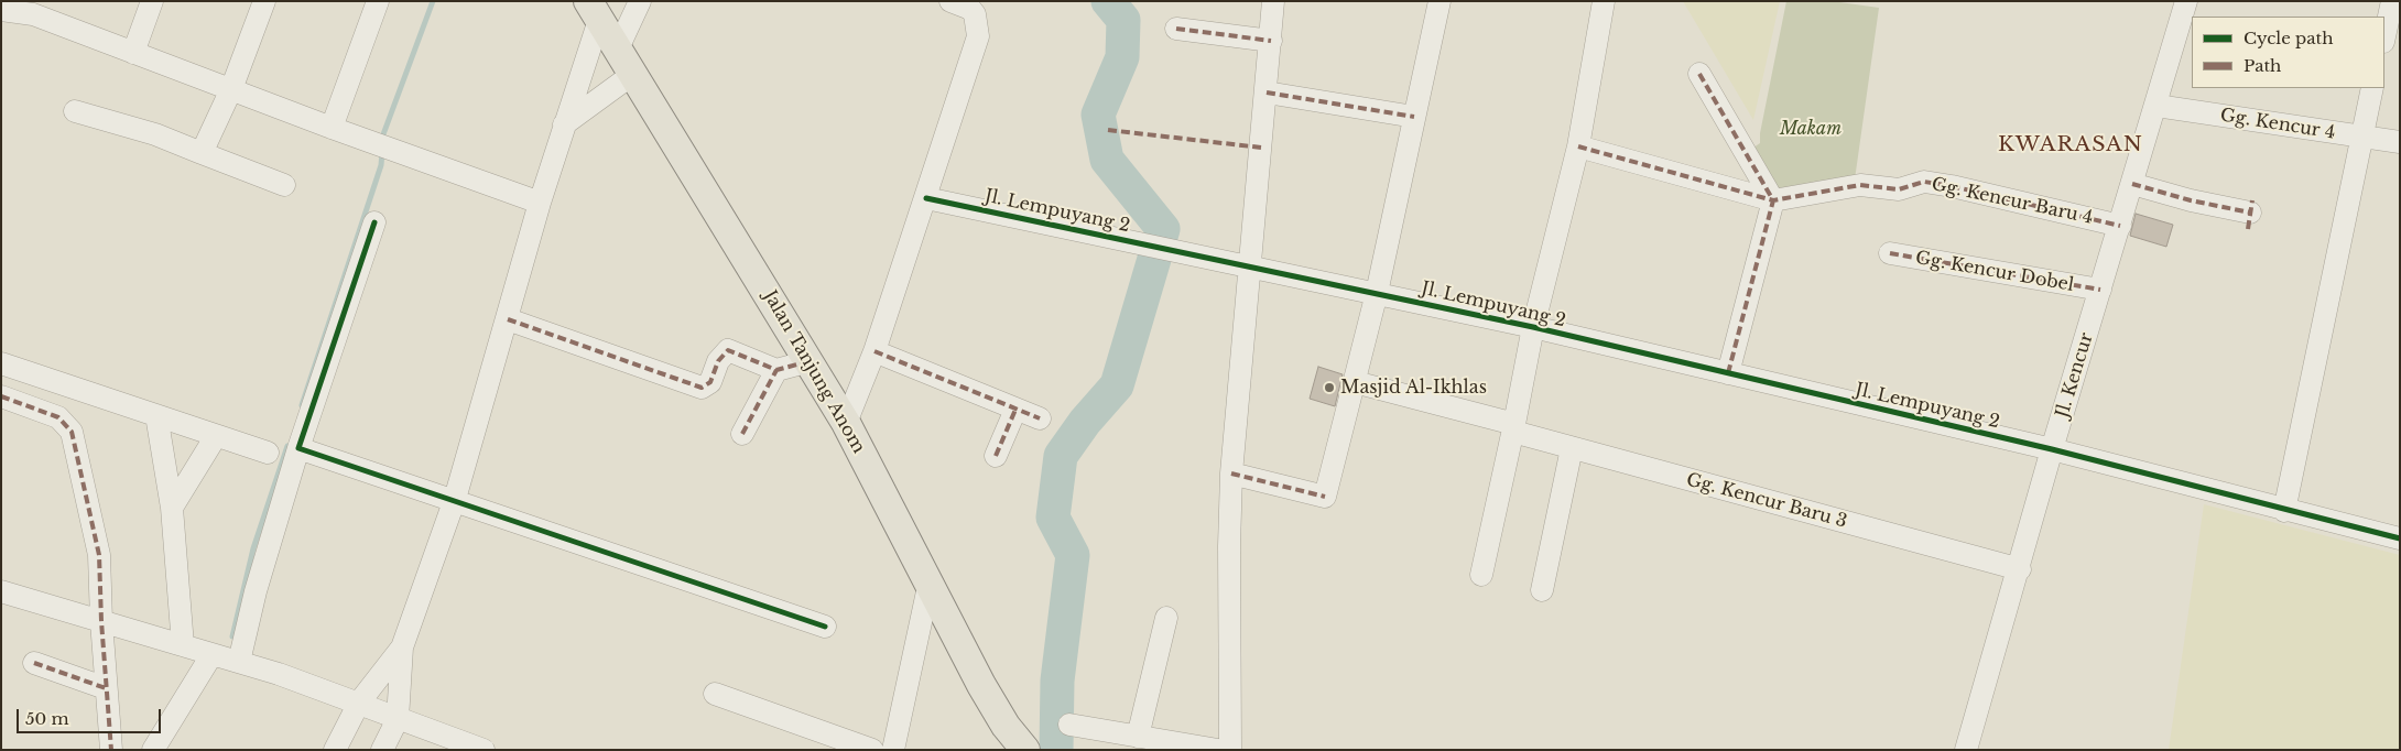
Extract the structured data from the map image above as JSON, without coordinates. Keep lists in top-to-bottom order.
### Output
{
  "streets": {
    "main road": ["Jalan Tanjung Anom"],
    "street": [
      "Gg. Kencur 4",
      "Gg. Kencur Baru 4",
      "Jl. Lempuyang 2",
      "Gg. Kencur Dobel",
      "Jl. Kencur",
      "Gg. Kencur Baru 3"
    ]
  },
  "crossings": [
    ["Gg. Kencur 4", "Jl. Kencur"],
    ["Gg. Kencur Baru 4", "Jl. Kencur"],
    ["Jl. Lempuyang 2", "Jl. Kencur"],
    ["Gg. Kencur Dobel", "Jl. Kencur"],
    ["Jl. Kencur", "Gg. Kencur Baru 3"]
  ],
  "districts": ["KWARASAN"],
  "parks": ["Makam"],
  "places": ["Masjid Al-Ikhlas"],
  "legend": ["Cycle path", "Path"],
  "scale_bar": "50 m"
}
